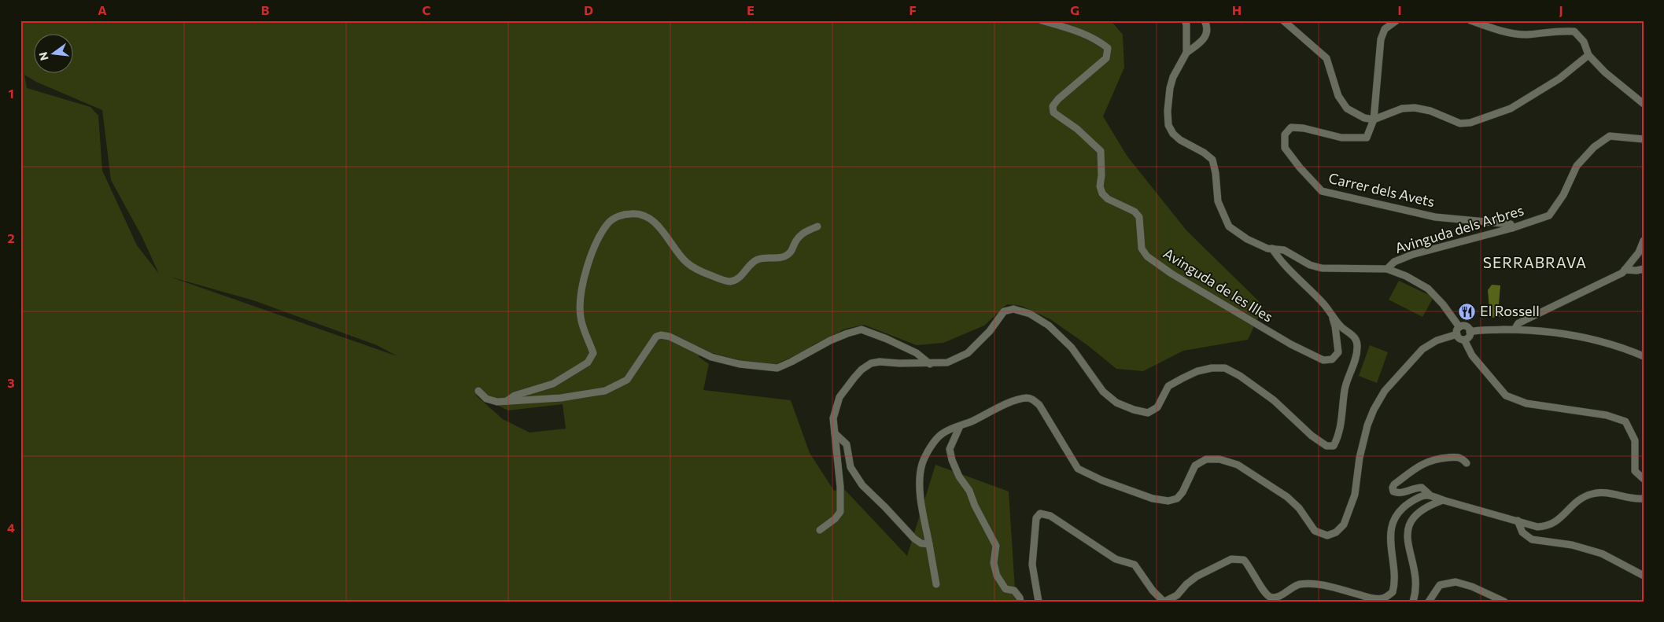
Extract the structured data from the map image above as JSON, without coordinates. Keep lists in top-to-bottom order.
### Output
{
  "streets": {
    "street": ["Carrer dels Avets", "Avinguda dels Arbres", "Avinguda de les Illes"]
  },
  "crossings": [
    ["Carrer dels Avets", "Avinguda dels Arbres"]
  ],
  "districts": ["SERRABRAVA"],
  "places": {
    "restaurant": ["El Rossell"]
  },
  "north": "left",
  "grid": {
    "columns": [
      "A",
      "B",
      "C",
      "D",
      "E",
      "F",
      "G",
      "H",
      "I",
      "J"
    ],
    "rows": [
      "1",
      "2",
      "3",
      "4"
    ]
  }
}
